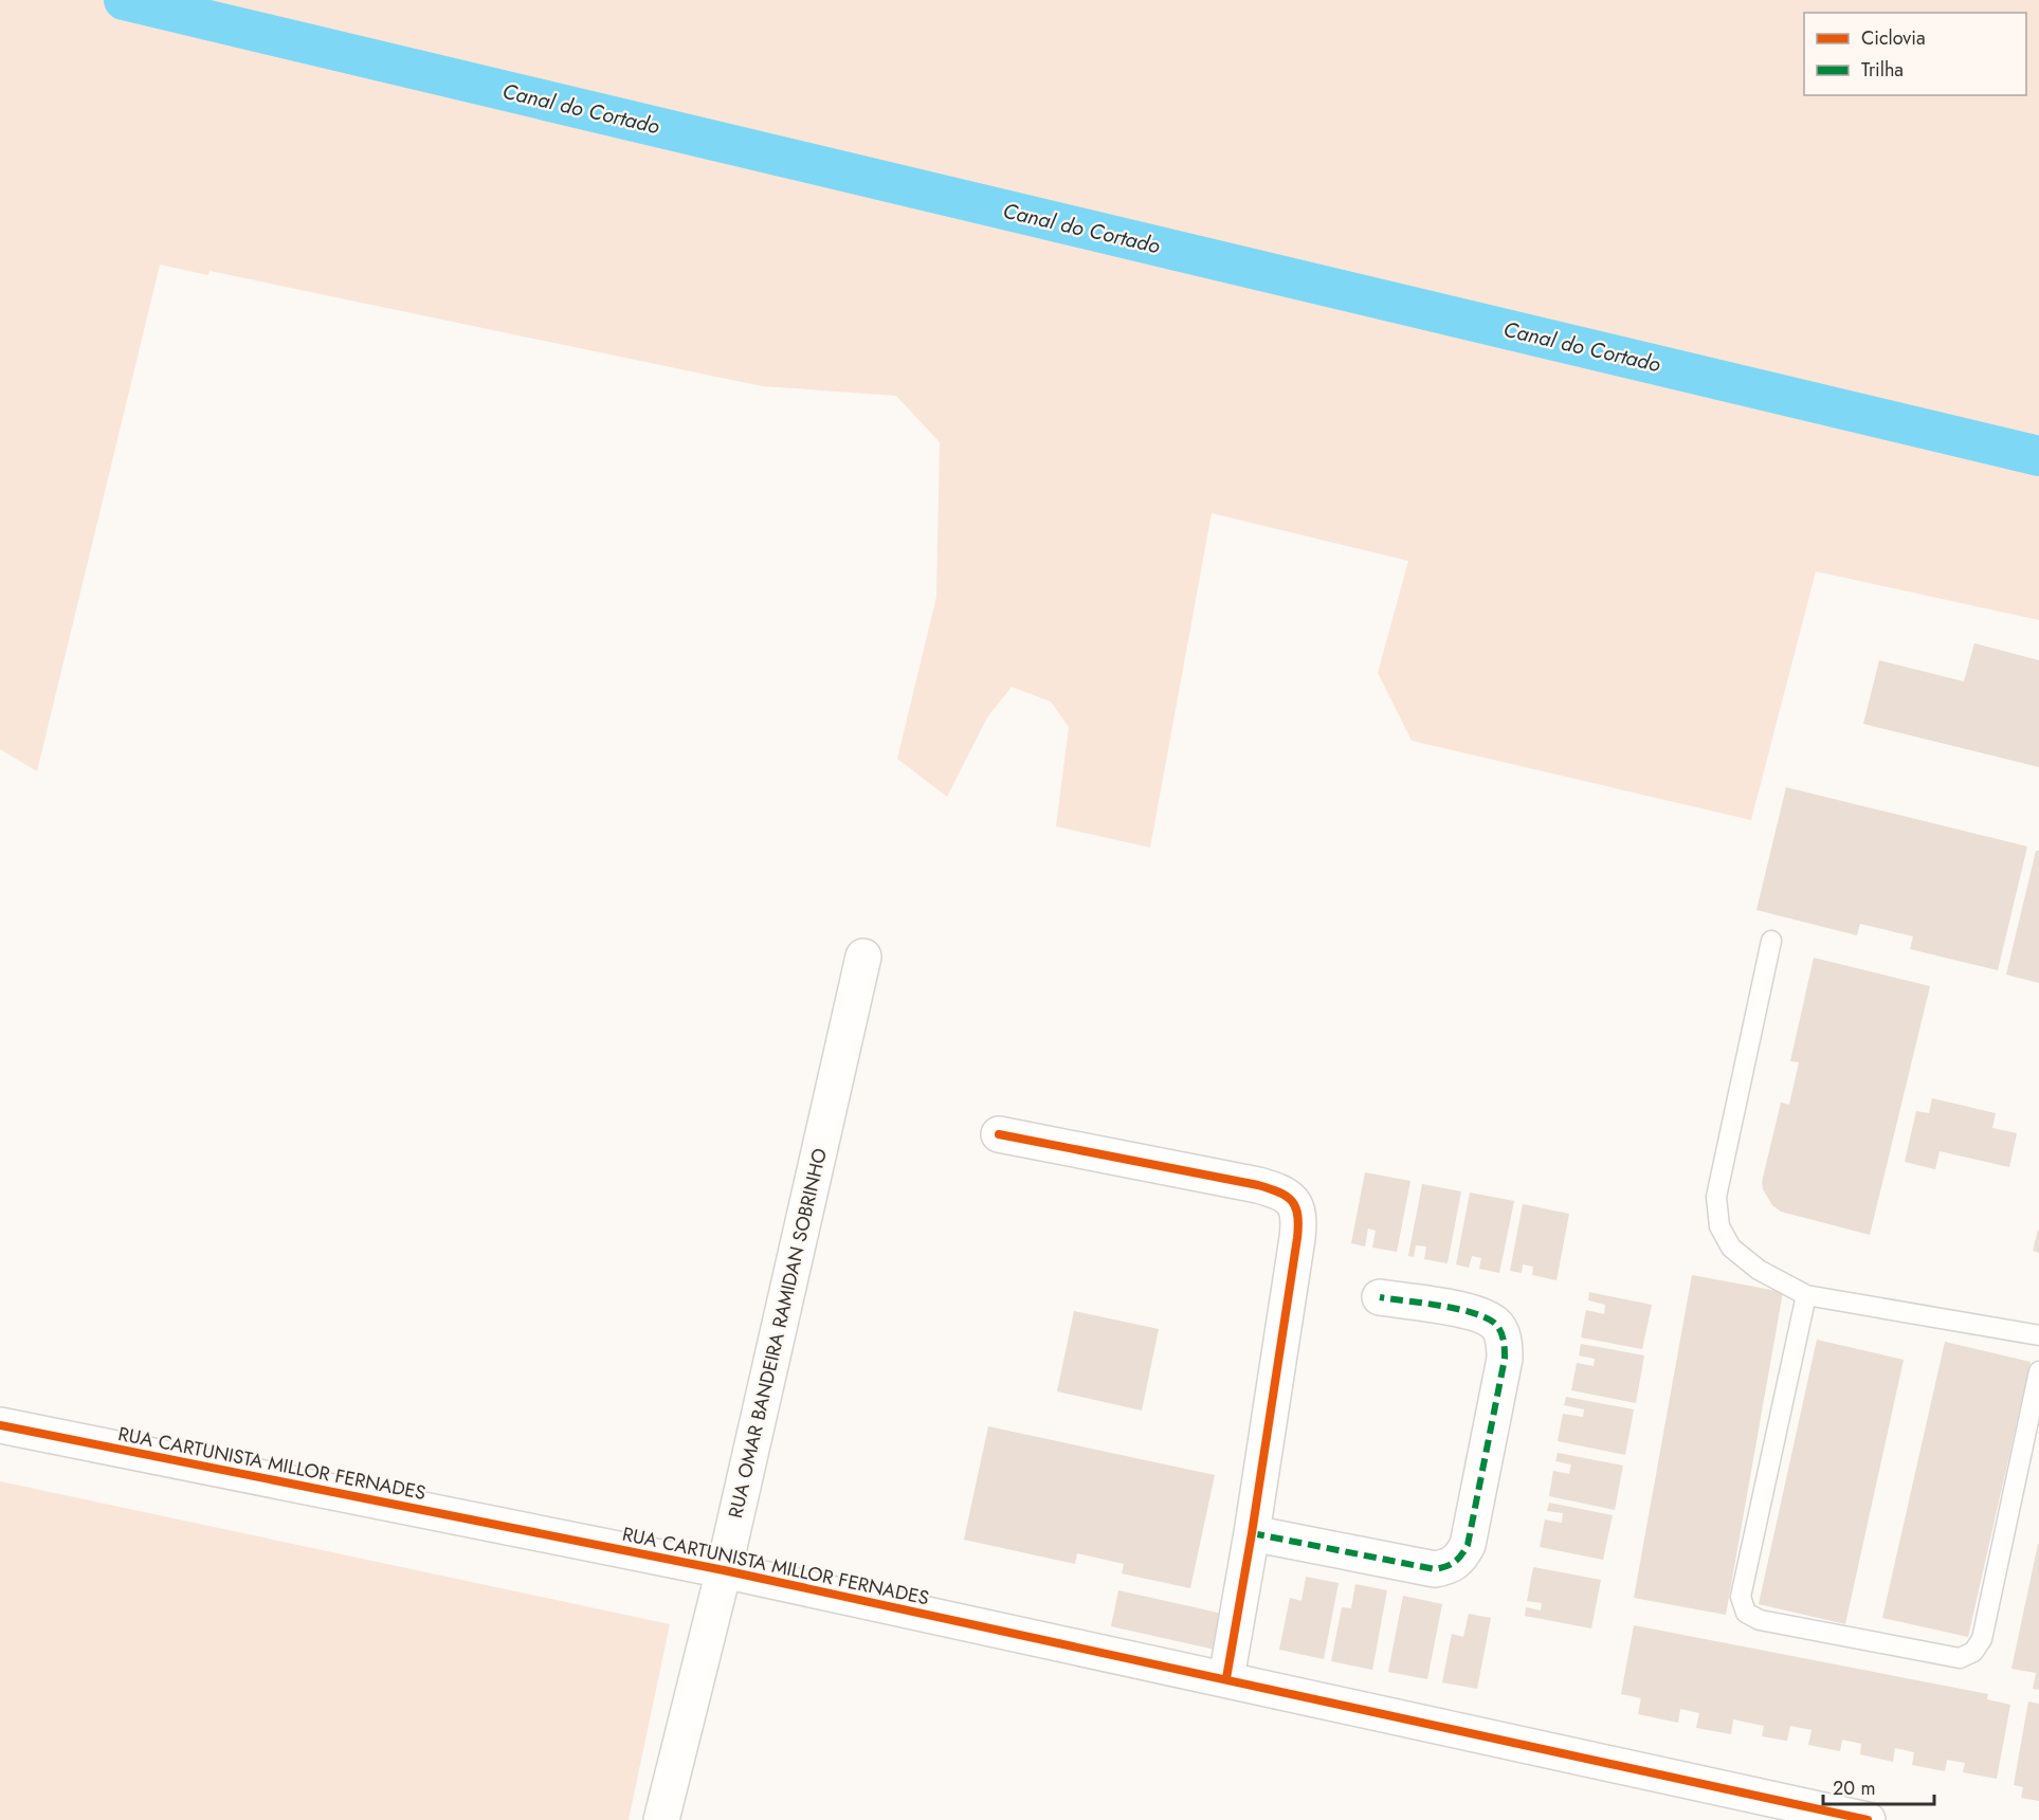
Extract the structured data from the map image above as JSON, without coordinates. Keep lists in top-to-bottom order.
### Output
{
  "streets": {
    "street": ["RUA OMAR BANDEIRA RAMIDAN SOBRINHO", "RUA CARTUNISTA MILLOR FERNADES"]
  },
  "crossings": [
    ["RUA OMAR BANDEIRA RAMIDAN SOBRINHO", "RUA CARTUNISTA MILLOR FERNADES"]
  ],
  "water": ["Canal do Cortado"],
  "legend": ["Ciclovia", "Trilha"],
  "scale_bar": "20 m"
}
